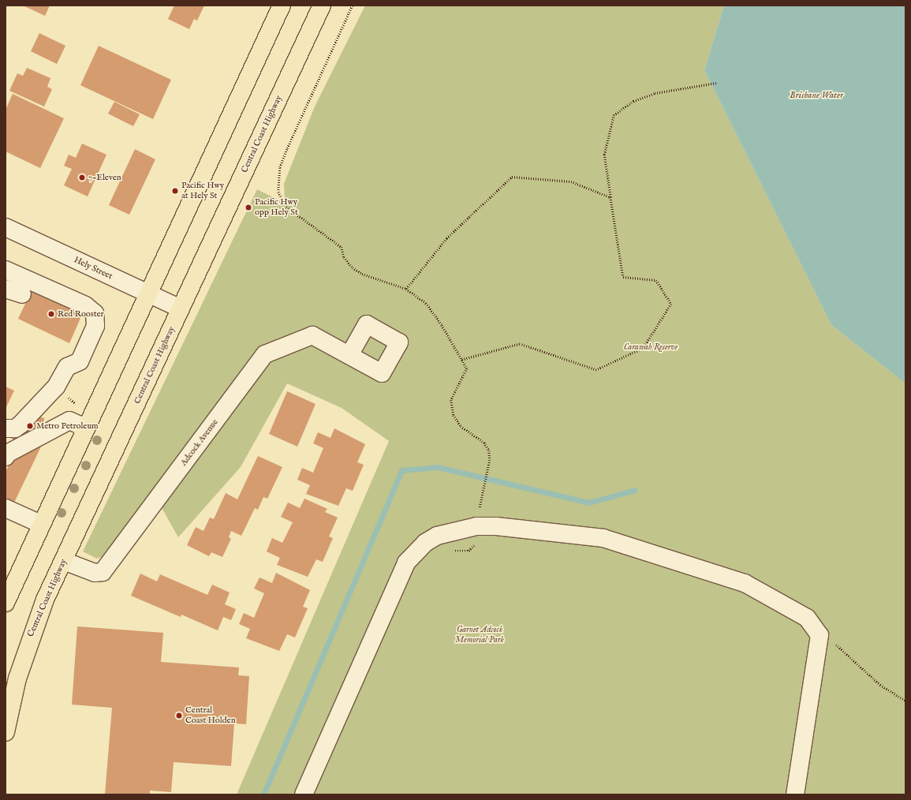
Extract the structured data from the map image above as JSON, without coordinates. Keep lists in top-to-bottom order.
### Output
{
  "streets": {
    "highway": ["Central Coast Highway"],
    "street": ["Hely Street", "Adcock Avenue"]
  },
  "crossings": [
    ["Central Coast Highway", "Hely Street"],
    ["Central Coast Highway", "Adcock Avenue"]
  ],
  "water": ["Brisbane Water"],
  "parks": ["Carawah Reserve", "Garnet Adcock Memorial Park"],
  "places": [
    "7-Eleven",
    "Pacific Hwy at Hely St",
    "Pacific Hwy opp Hely St",
    "Red Rooster",
    "Metro Petroleum",
    "Central Coast Holden"
  ]
}
